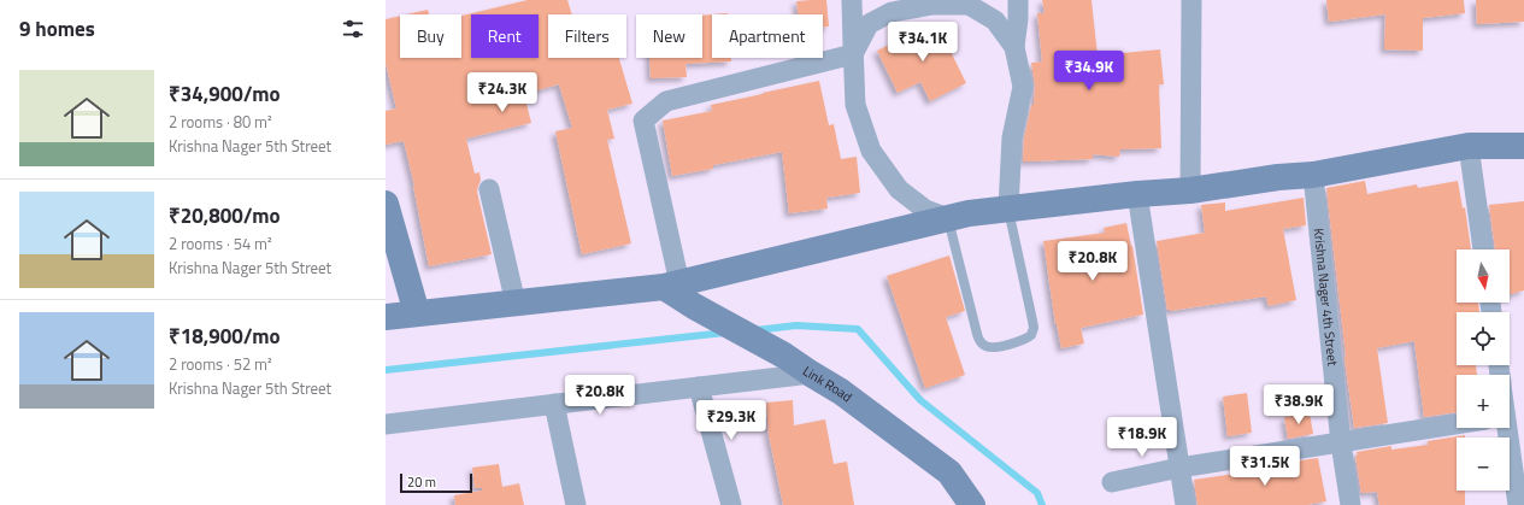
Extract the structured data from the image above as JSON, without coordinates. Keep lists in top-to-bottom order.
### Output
{
  "streets": {
    "street": ["Krishna Nager 4th Street", "Link Road"]
  },
  "scale_bar": "20 m",
  "north": "bottom",
  "page": {
    "heading": "9 homes",
    "chip": [
      "Buy",
      "Rent",
      "Filters",
      "New",
      "Apartment"
    ],
    "price": [
      "₹34.1K",
      "₹34.9K",
      "₹24.3K",
      "₹20.8K",
      "₹20.8K",
      "₹38.9K",
      "₹29.3K",
      "₹18.9K",
      "₹31.5K"
    ],
    "list": [
      {
        "name": "₹34,900/mo",
        "note": "2 rooms · 80 m² · Krishna Nager 5th Street"
      },
      {
        "name": "₹20,800/mo",
        "note": "2 rooms · 54 m² · Krishna Nager 5th Street"
      },
      {
        "name": "₹18,900/mo",
        "note": "2 rooms · 52 m² · Krishna Nager 5th Street"
      }
    ],
    "map_buttons": ["+", "−"],
    "scale": "20 m"
  }
}
